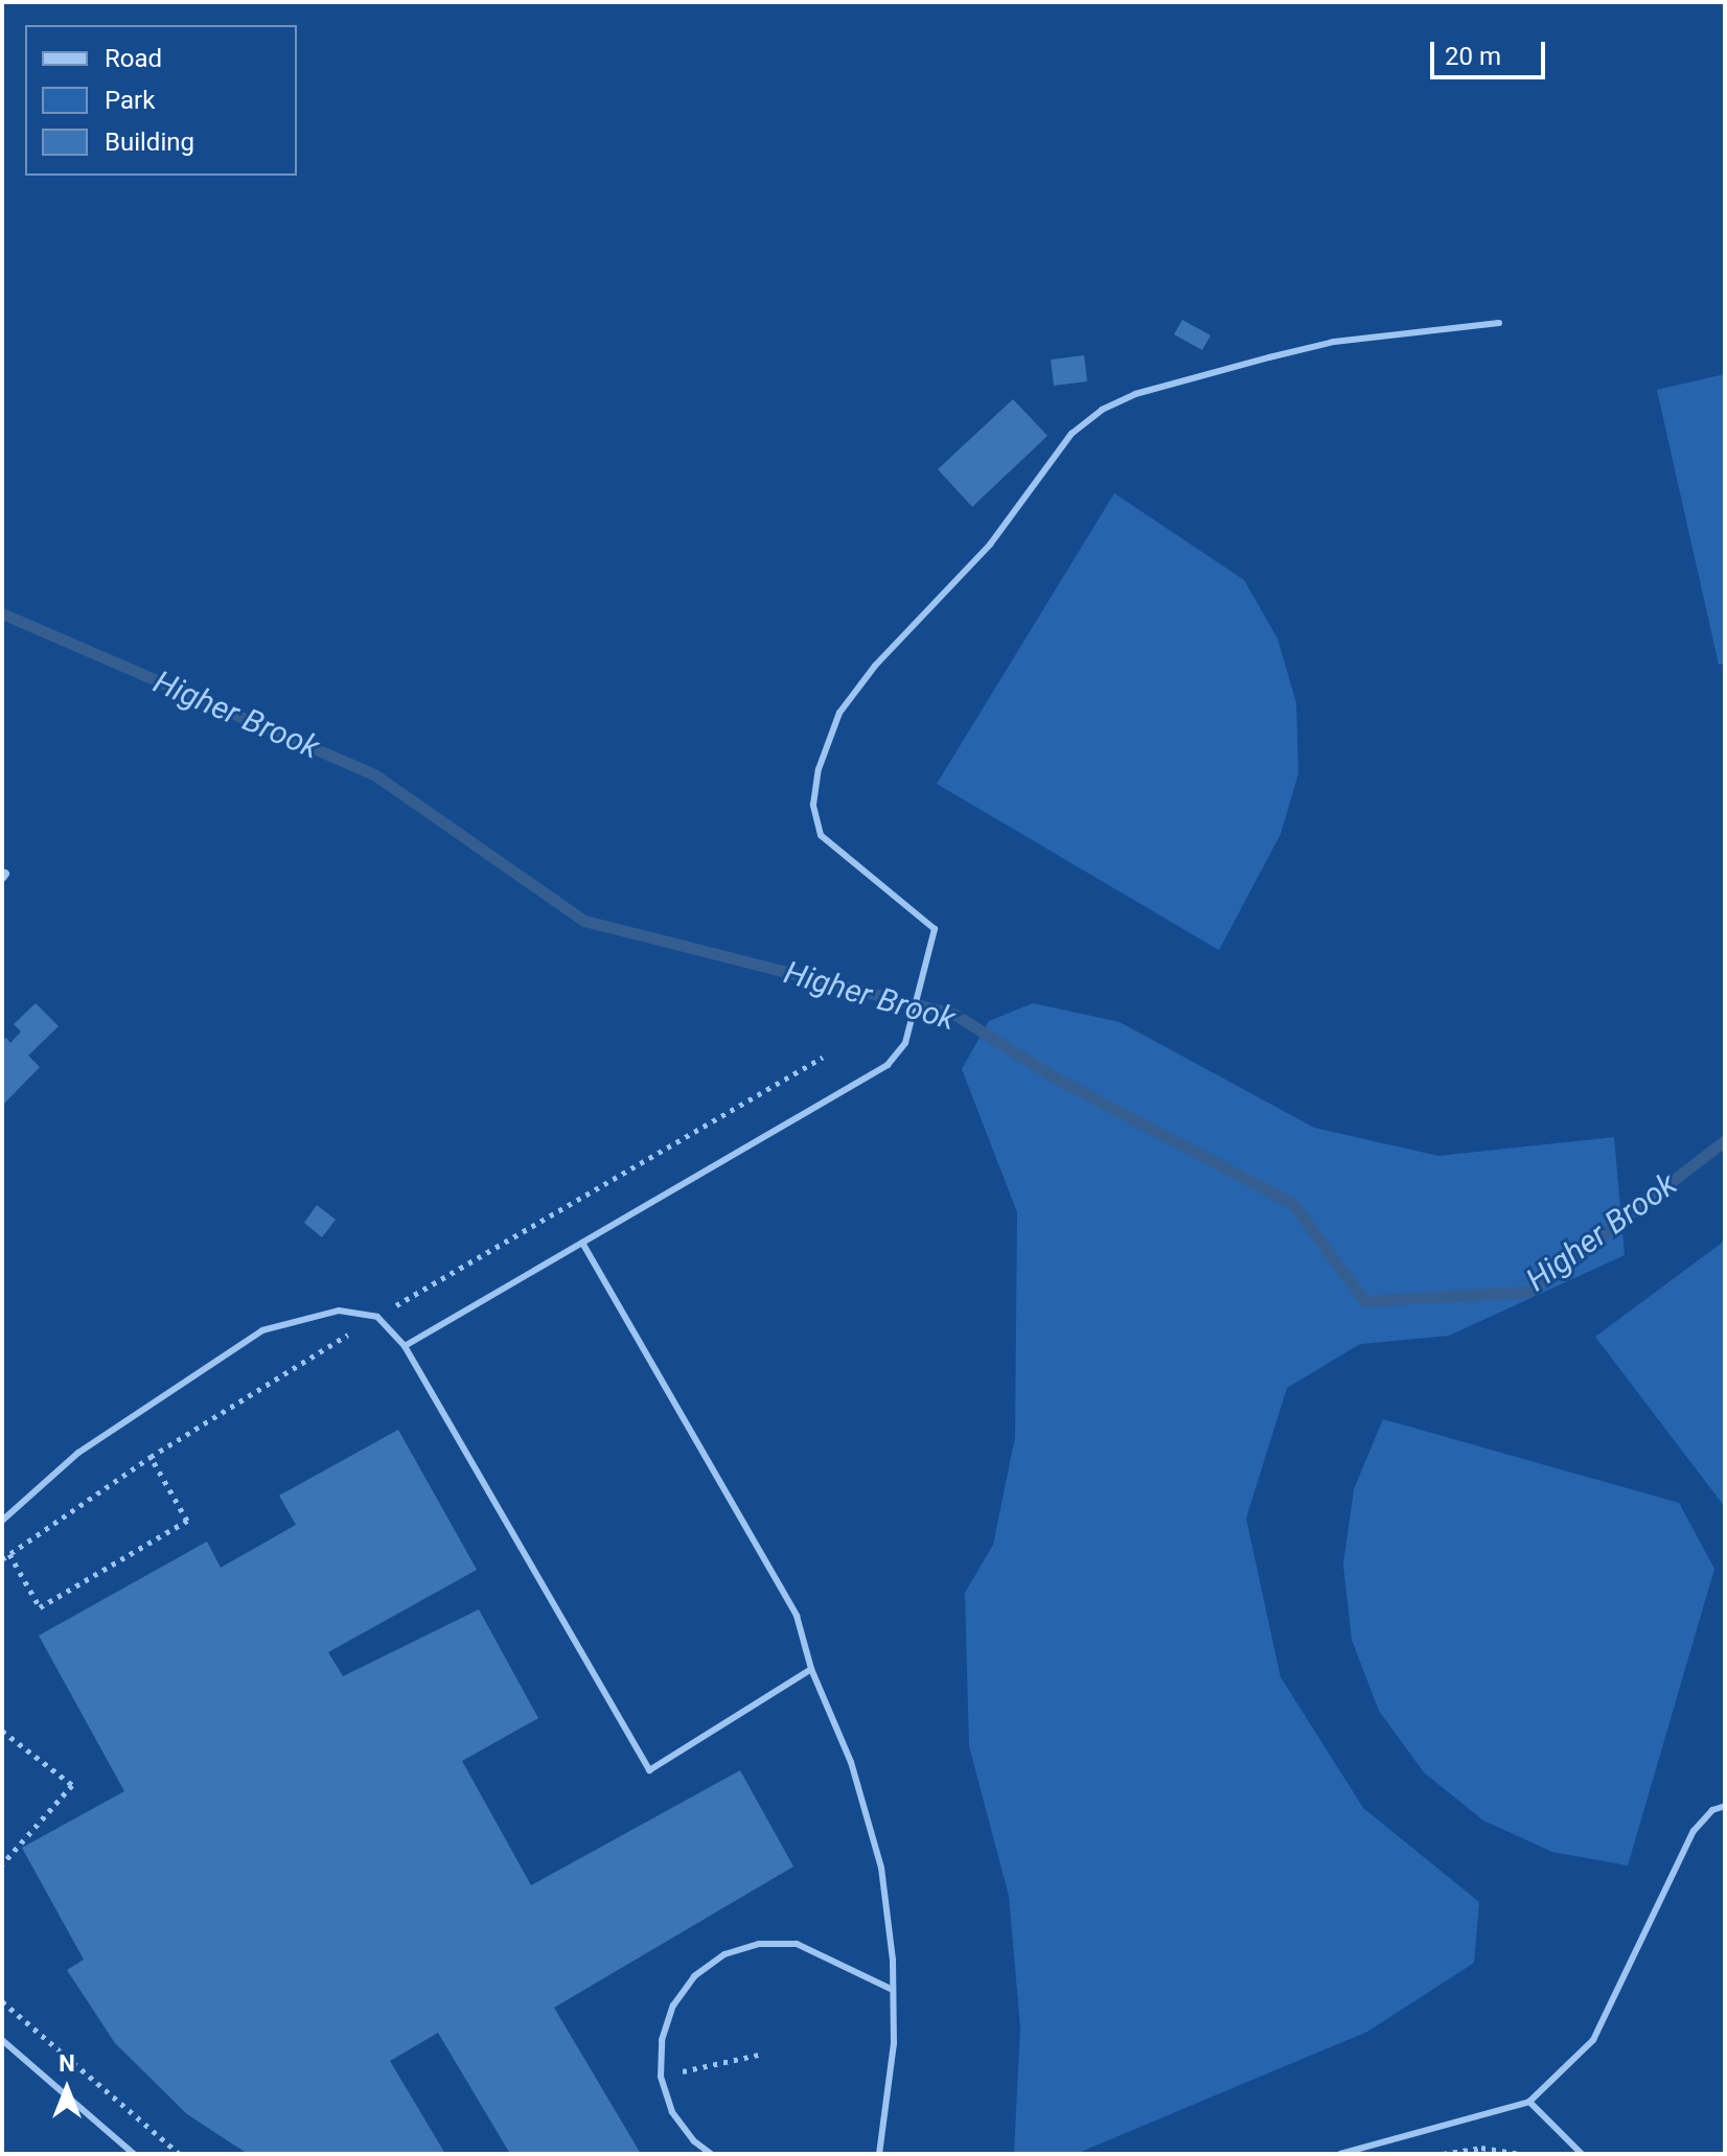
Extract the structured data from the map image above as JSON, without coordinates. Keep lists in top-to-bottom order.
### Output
{
  "water": ["Higher Brook"],
  "legend": ["Road", "Park", "Building"],
  "scale_bar": "20 m",
  "north": "top"
}
